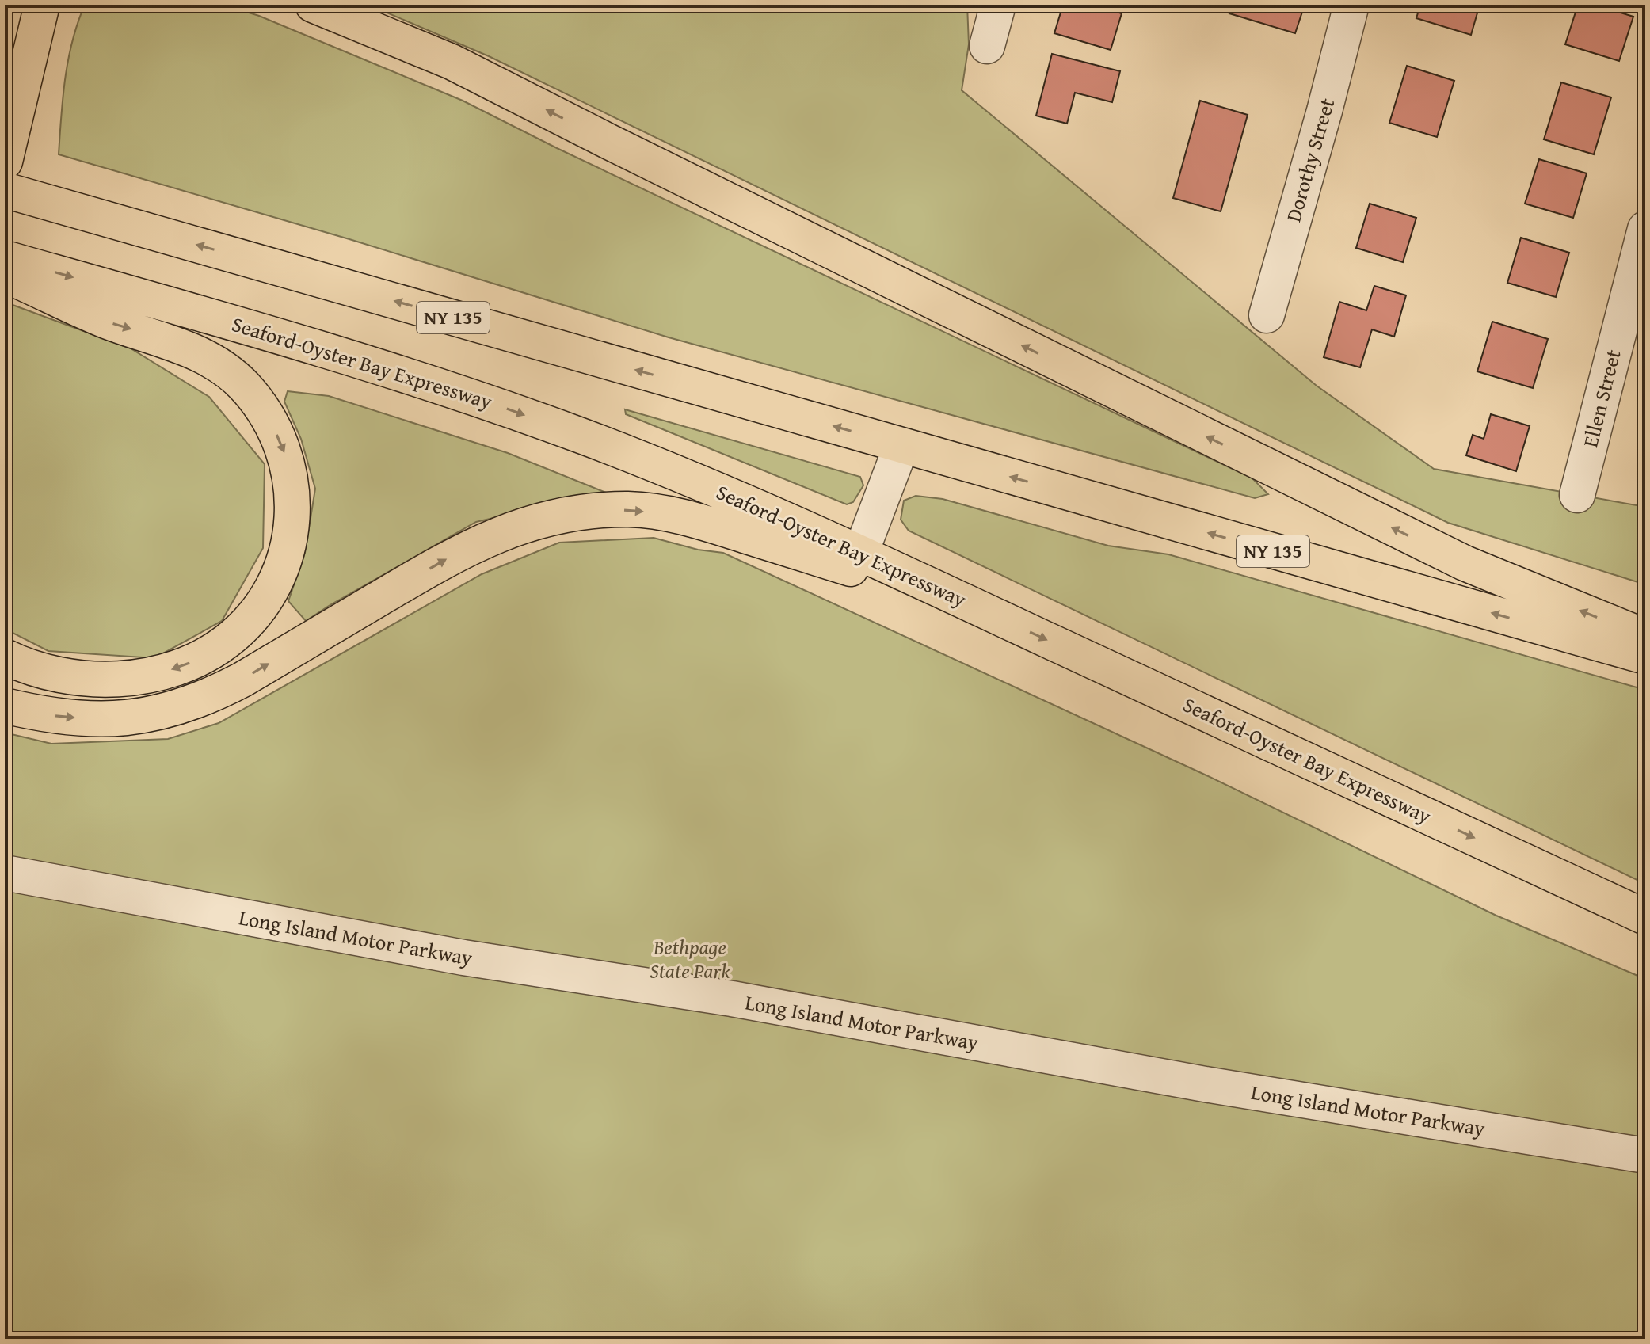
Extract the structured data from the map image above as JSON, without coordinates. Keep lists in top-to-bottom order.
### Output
{
  "streets": {
    "main road": ["NY 135", "Seaford-Oyster Bay Expressway"],
    "street": ["Dorothy Street", "Ellen Street", "Long Island Motor Parkway"]
  },
  "parks": ["Bethpage State Park"]
}
